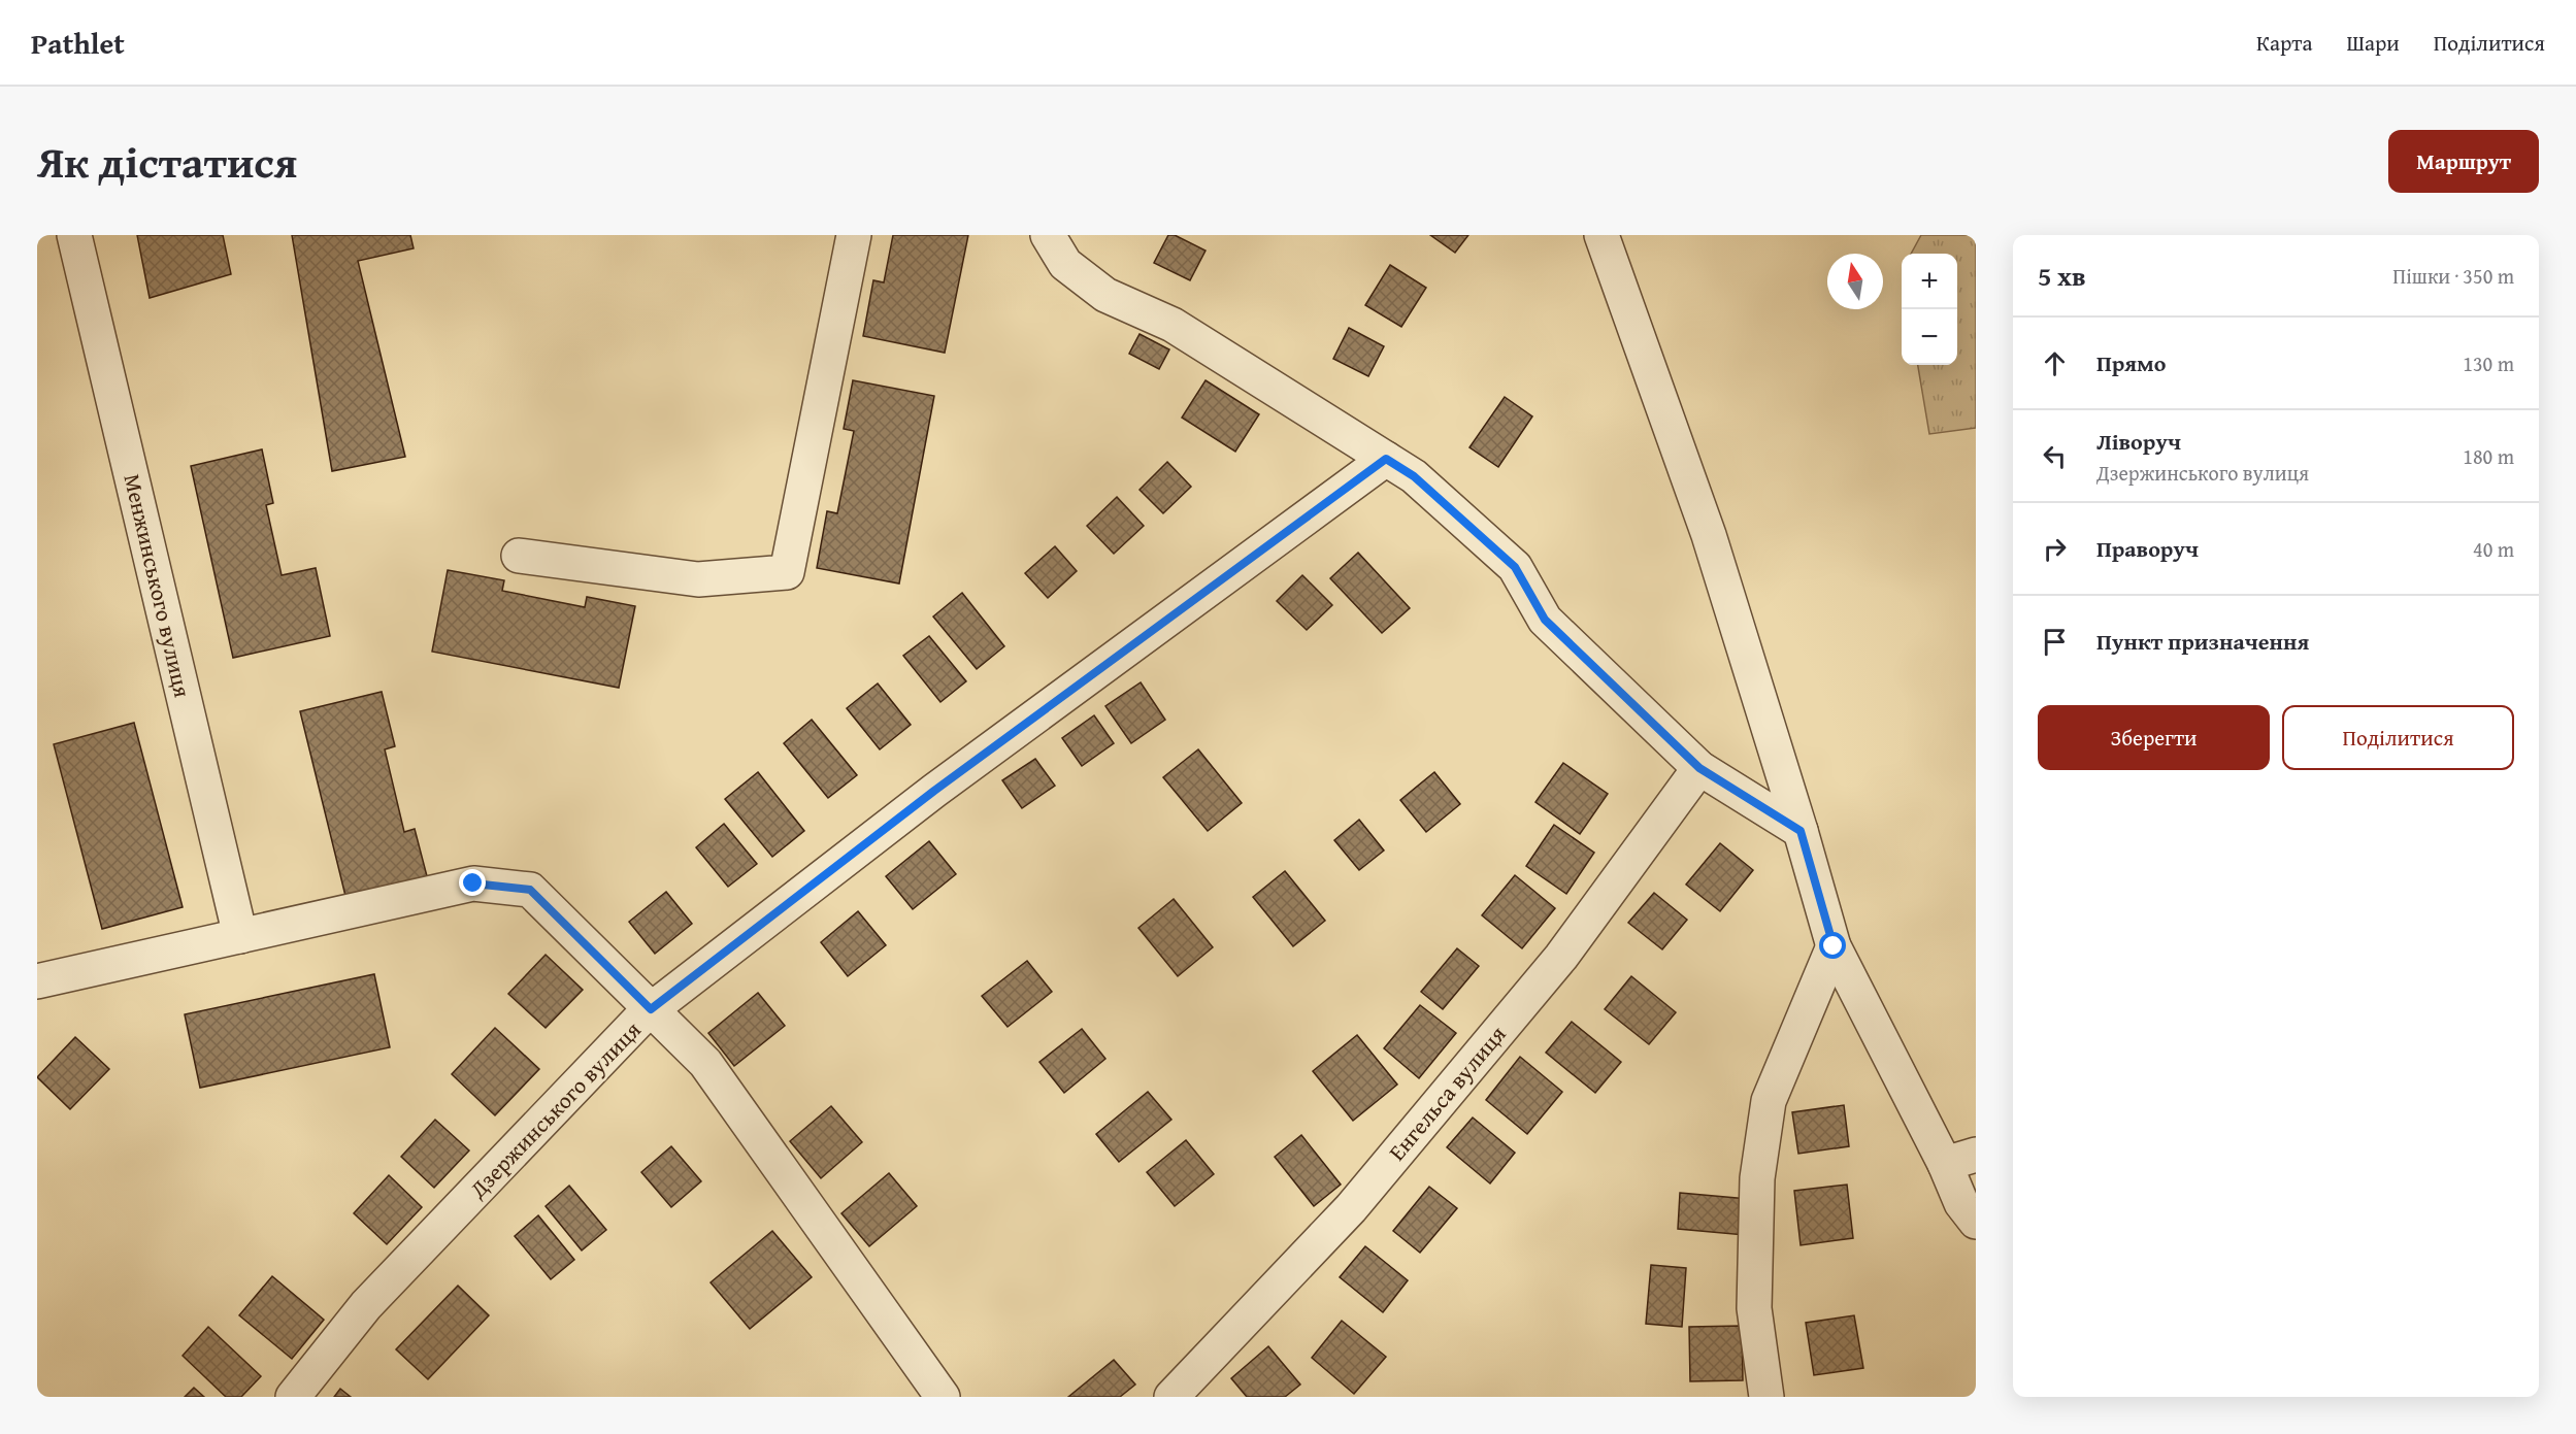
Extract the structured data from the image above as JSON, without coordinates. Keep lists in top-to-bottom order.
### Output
{
  "streets": {
    "street": ["Менжинського вулиця", "Енгельса вулиця", "Дзержинського вулиця"]
  },
  "north": "top",
  "page": {
    "header": "Pathlet",
    "nav": ["Карта", "Шари", "Поділитися"],
    "title": "Як дістатися",
    "buttons": [
      "Маршрут",
      ["Зберегти", "Поділитися"]
    ],
    "heading": ["5 хв", "Пішки · 350 m"],
    "map_buttons": ["+", "−"],
    "list": [
      ["Прямо", "130 m"],
      ["Ліворуч", "Дзержинського вулиця", "180 m"],
      ["Праворуч", "40 m"],
      "Пункт призначення"
    ]
  }
}
